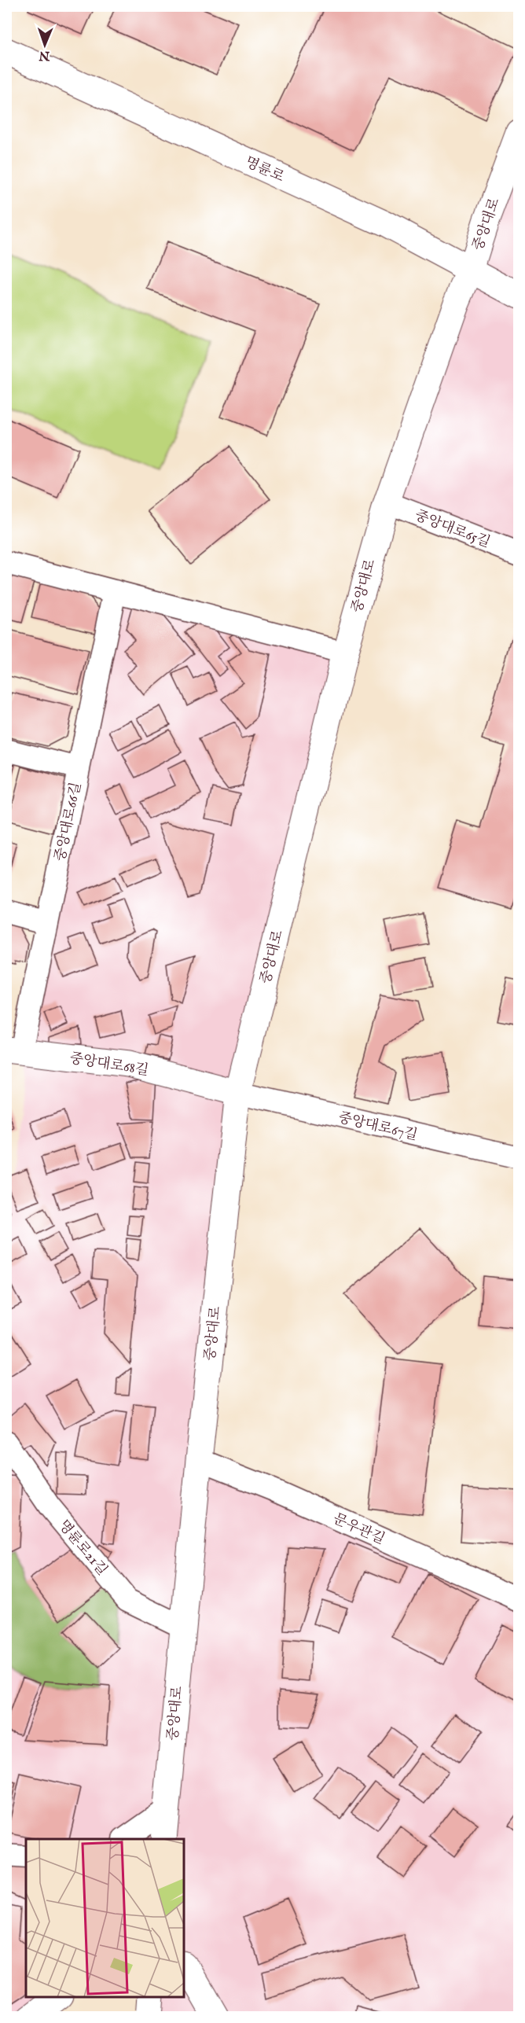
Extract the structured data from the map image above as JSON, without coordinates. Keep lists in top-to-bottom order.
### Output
{
  "streets": {
    "main road": ["명륜로", "중앙대로", "중앙대로68길"],
    "street": [
      "중앙대로65길",
      "중앙대로66길",
      "중앙대로67길",
      "문우관길",
      "명륜로21길"
    ]
  },
  "crossings": [
    ["명륜로", "중앙대로"],
    ["중앙대로", "중앙대로65길"],
    ["중앙대로", "중앙대로68길"],
    ["중앙대로", "중앙대로67길"],
    ["중앙대로", "문우관길"],
    ["중앙대로", "명륜로21길"],
    ["중앙대로66길", "중앙대로68길"],
    ["중앙대로68길", "중앙대로67길"]
  ],
  "north": "bottom"
}
